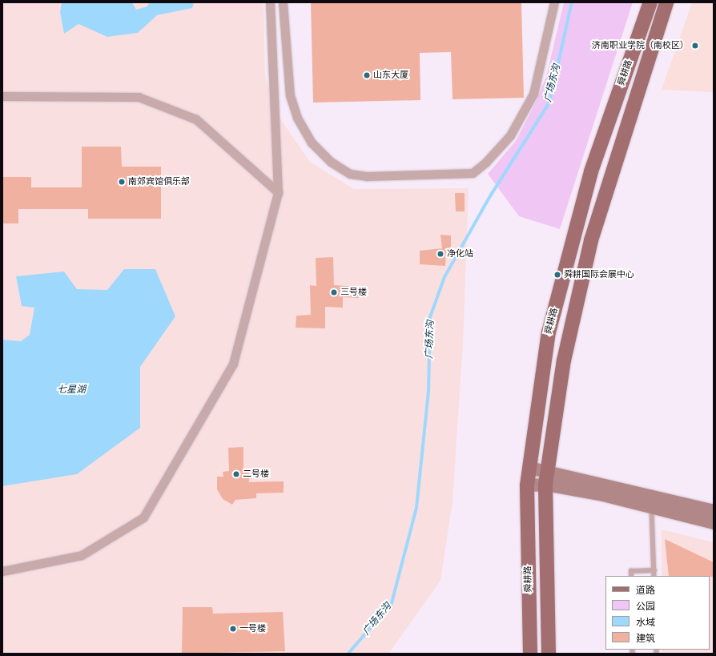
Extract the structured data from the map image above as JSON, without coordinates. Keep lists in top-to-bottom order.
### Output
{
  "streets": {
    "main road": ["舜耕路"]
  },
  "water": ["广场东沟", "七星湖"],
  "places": [
    "济南职业学院（南校区）",
    "山东大厦",
    "南郊宾馆俱乐部",
    "净化站",
    "舜耕国际会展中心",
    "三号楼",
    "二号楼",
    "一号楼"
  ],
  "legend": [
    "道路",
    "公园",
    "水域",
    "建筑"
  ]
}
